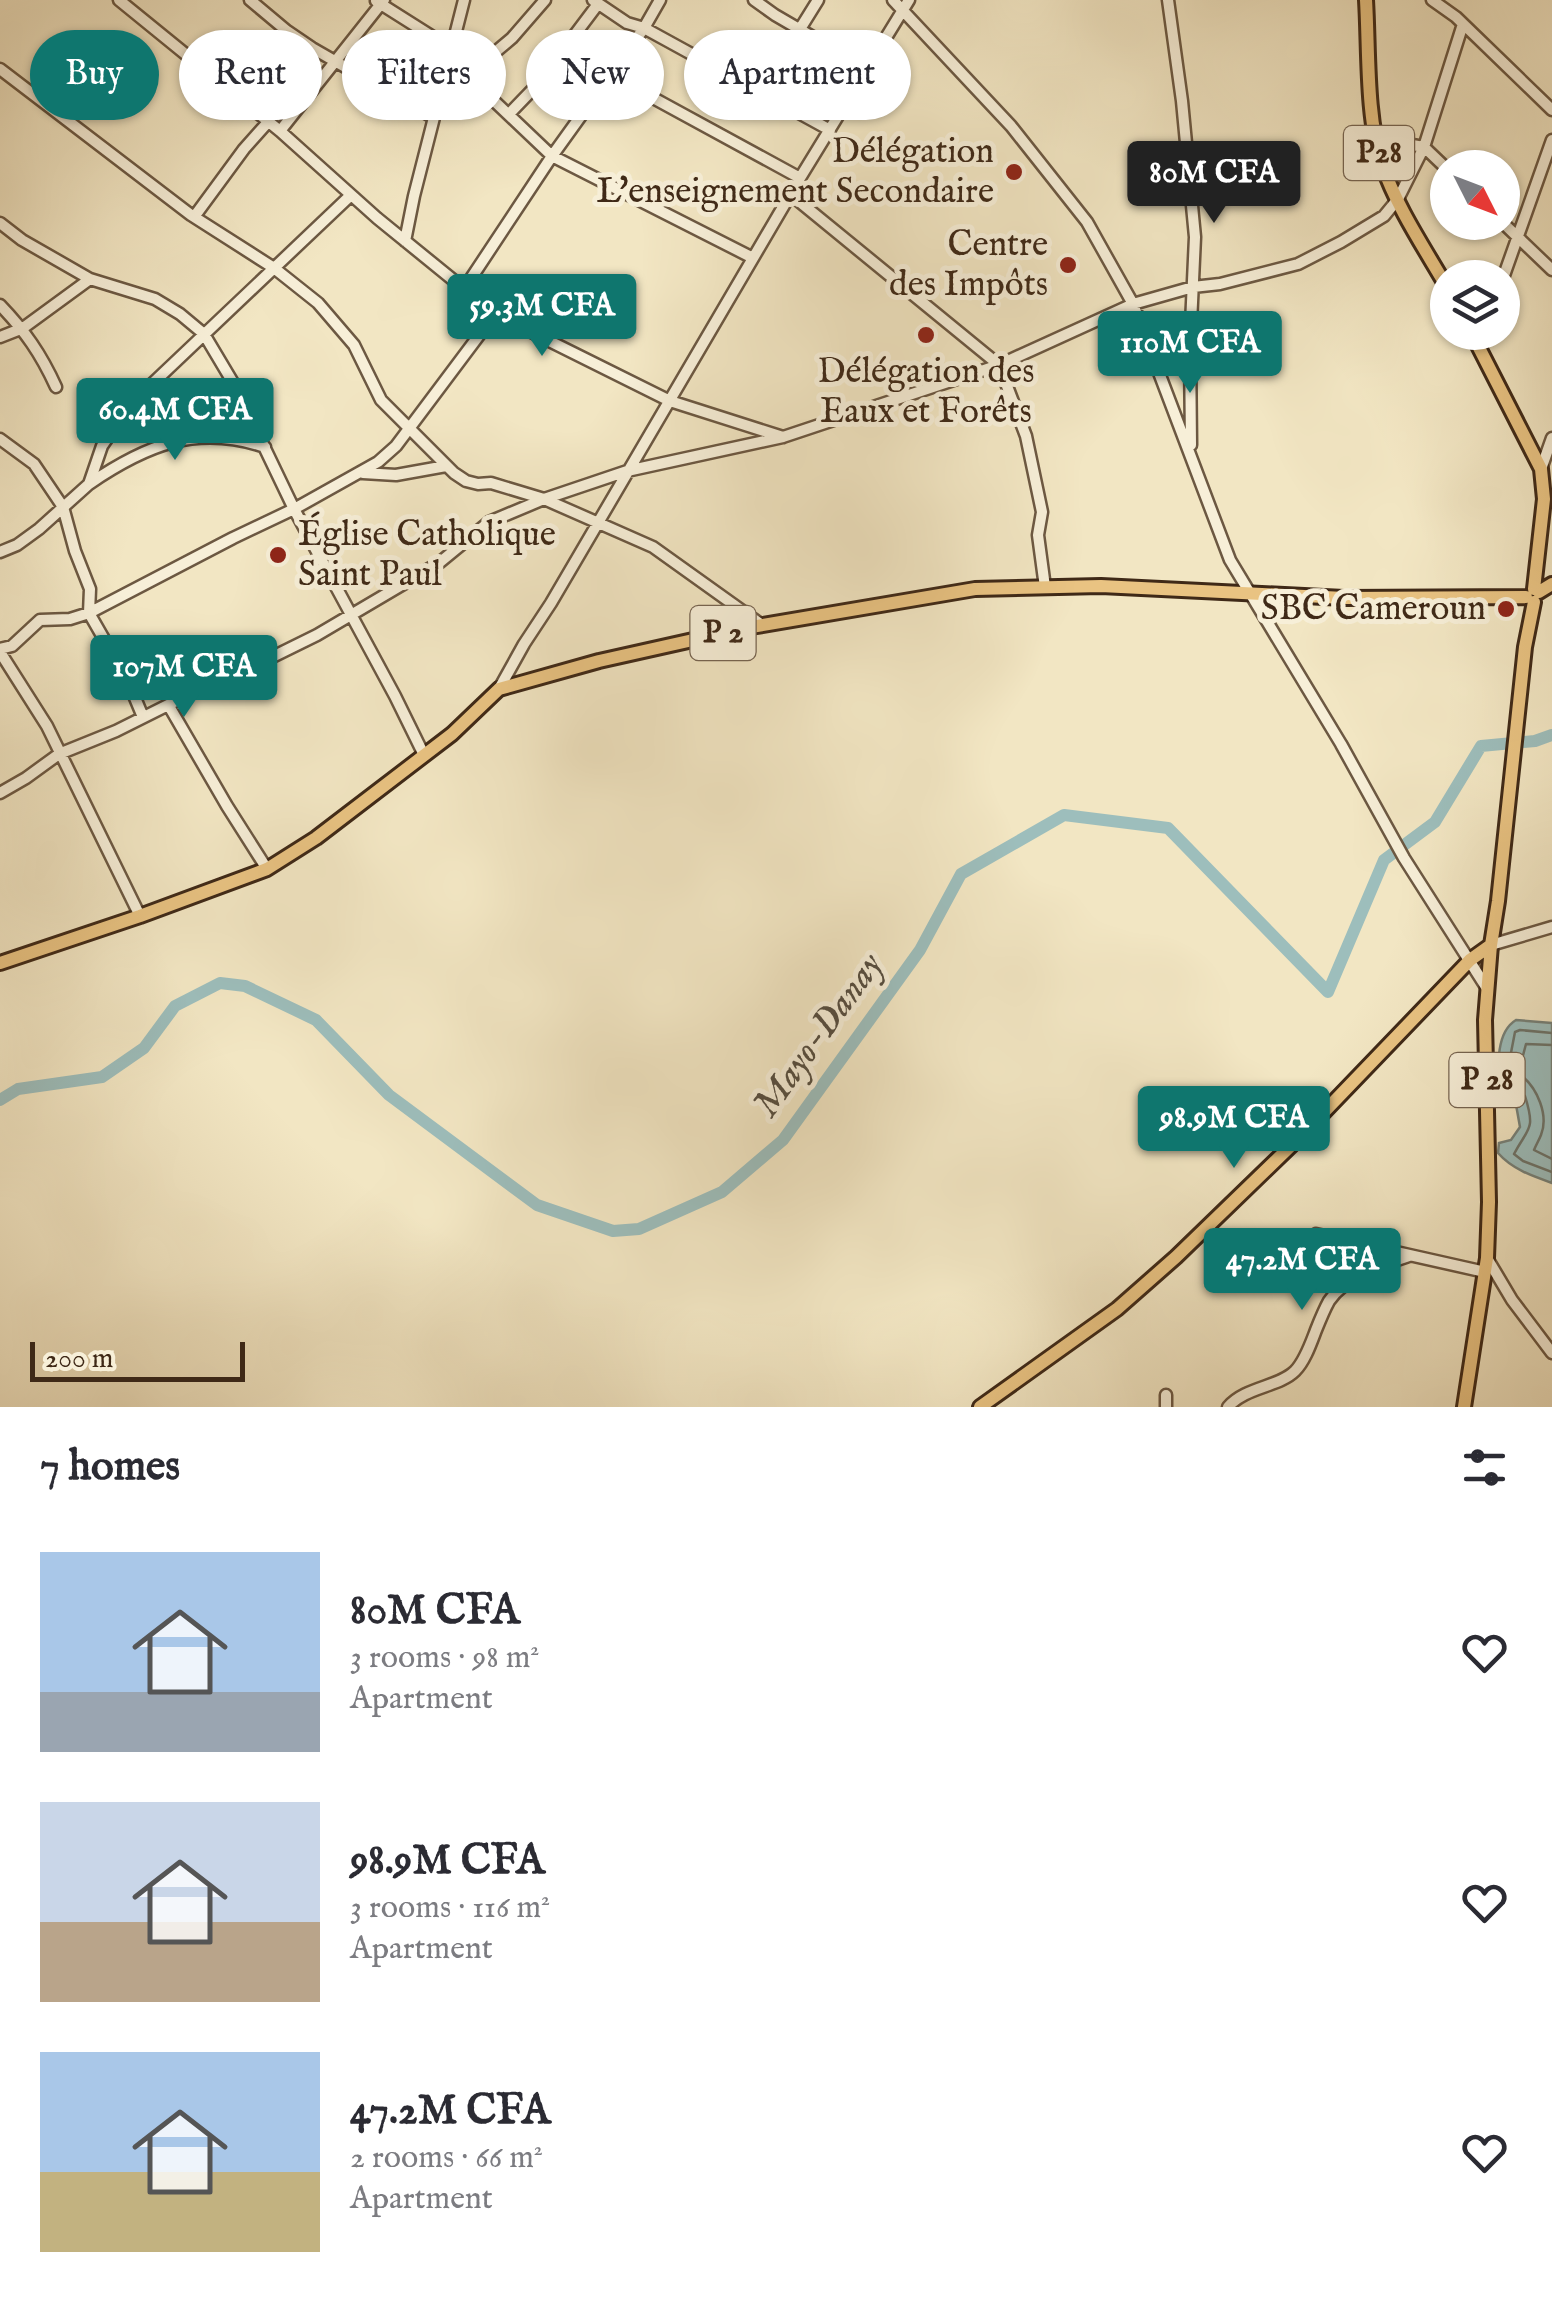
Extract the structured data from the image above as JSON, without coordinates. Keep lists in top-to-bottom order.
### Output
{
  "streets": {
    "main road": ["P28", "P 2", "P 28"]
  },
  "crossings": [
    ["P 2", "P 28"]
  ],
  "water": ["Mayo-Danay"],
  "places": [
    "Délégation L'enseignement Secondaire",
    "Centre des Impôts",
    "Délégation des Eaux et Forêts",
    "Église Catholique Saint Paul",
    "SBC Cameroun"
  ],
  "scale_bar": "200 m",
  "north": "bottom right",
  "page": {
    "chip": [
      "Buy",
      "Rent",
      "Filters",
      "New",
      "Apartment"
    ],
    "price": [
      "80M CFA",
      "59.3M CFA",
      "110M CFA",
      "60.4M CFA",
      "107M CFA",
      "98.9M CFA",
      "47.2M CFA"
    ],
    "scale": "200 m",
    "heading": "7 homes",
    "list": [
      {
        "name": "80M CFA",
        "note": "3 rooms · 98 m² · Apartment"
      },
      {
        "name": "98.9M CFA",
        "note": "3 rooms · 116 m² · Apartment"
      },
      {
        "name": "47.2M CFA",
        "note": "2 rooms · 66 m² · Apartment"
      }
    ]
  }
}
